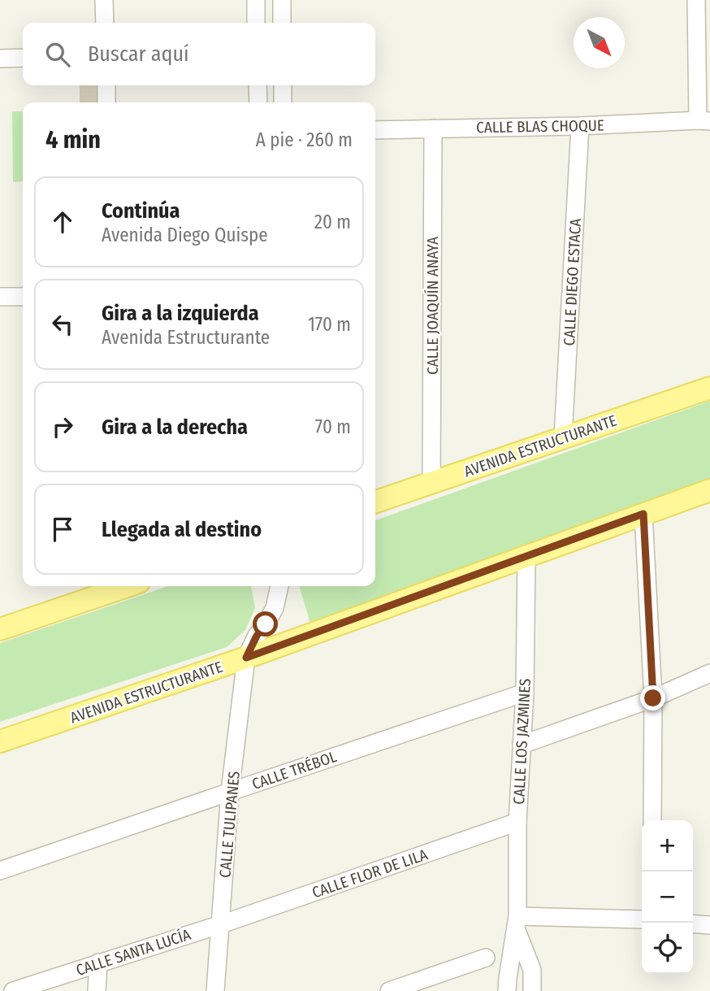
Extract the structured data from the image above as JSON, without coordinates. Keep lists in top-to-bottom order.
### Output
{
  "streets": {
    "main road": ["AVENIDA ESTRUCTURANTE"],
    "street": [
      "CALLE BLAS CHOQUE",
      "CALLE DIEGO ESTACA",
      "CALLE JOAQUÍN ANAYA",
      "CALLE LOS JAZMINES",
      "CALLE TRÉBOL",
      "CALLE TULIPANES",
      "CALLE FLOR DE LILA",
      "CALLE SANTA LUCÍA"
    ]
  },
  "crossings": [
    ["CALLE BLAS CHOQUE", "CALLE DIEGO ESTACA"],
    ["CALLE BLAS CHOQUE", "CALLE JOAQUÍN ANAYA"],
    ["CALLE DIEGO ESTACA", "AVENIDA ESTRUCTURANTE"],
    ["CALLE JOAQUÍN ANAYA", "AVENIDA ESTRUCTURANTE"],
    ["AVENIDA ESTRUCTURANTE", "CALLE LOS JAZMINES"],
    ["AVENIDA ESTRUCTURANTE", "CALLE TULIPANES"],
    ["CALLE LOS JAZMINES", "CALLE TRÉBOL"],
    ["CALLE LOS JAZMINES", "CALLE FLOR DE LILA"],
    ["CALLE TRÉBOL", "CALLE TULIPANES"],
    ["CALLE TULIPANES", "CALLE FLOR DE LILA"],
    ["CALLE TULIPANES", "CALLE SANTA LUCÍA"],
    ["CALLE FLOR DE LILA", "CALLE SANTA LUCÍA"]
  ],
  "north": "bottom right",
  "page": {
    "search": "Buscar aquí",
    "heading": ["4 min", "A pie · 260 m"],
    "list": [
      ["Continúa", "Avenida Diego Quispe", "20 m"],
      ["Gira a la izquierda", "Avenida Estructurante", "170 m"],
      ["Gira a la derecha", "70 m"],
      "Llegada al destino"
    ],
    "map_buttons": ["+", "−"]
  }
}
